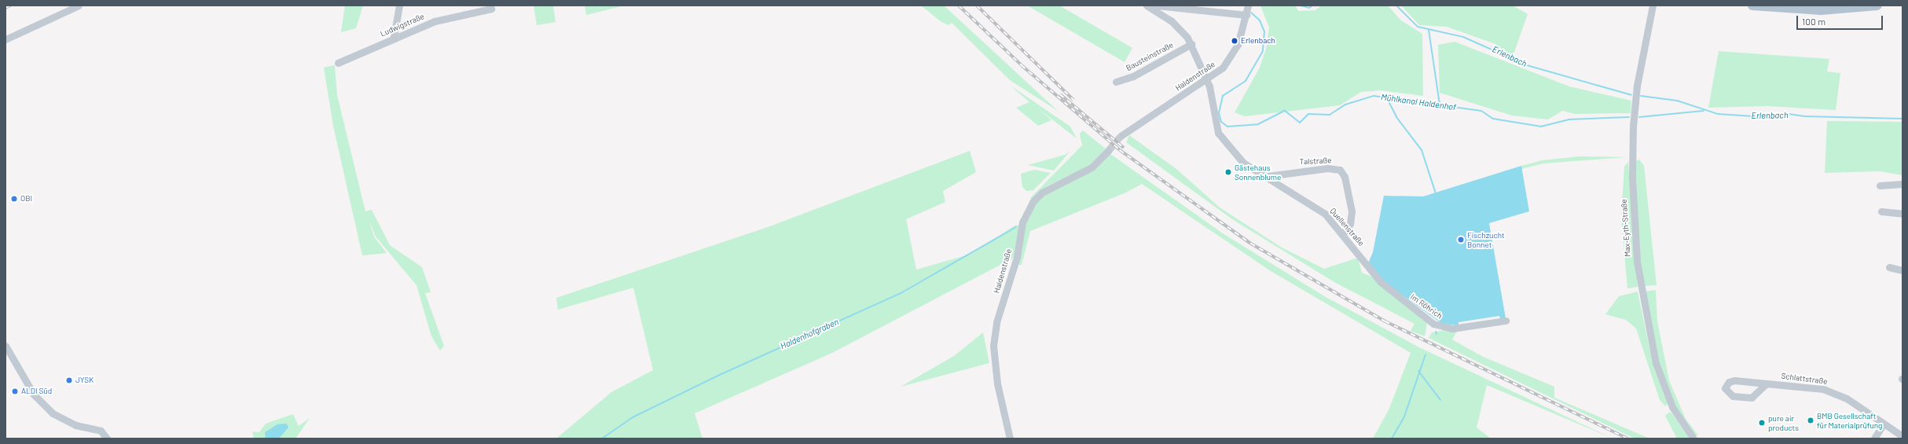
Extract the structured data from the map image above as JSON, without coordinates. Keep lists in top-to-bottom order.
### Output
{
  "streets": {
    "street": [
      "Ludwigstraße",
      "Bausteinstraße",
      "Haldenstraße",
      "Talstraße",
      "Quellenstraße",
      "Max-Eyth-Straße",
      "Im Röhrich",
      "Schlattstraße"
    ]
  },
  "crossings": [
    ["Haldenstraße", "Quellenstraße"],
    ["Talstraße", "Quellenstraße"],
    ["Quellenstraße", "Im Röhrich"]
  ],
  "water": ["Erlenbach", "Mühlkanal Haldenhof", "Haldenhofgraben"],
  "places": [
    "Erlenbach",
    "Gästehaus Sonnenblume",
    "OBI",
    "Fischzucht Bonnet",
    "JYSK",
    "ALDI Süd",
    "BMB Gesellschaft für Materialprüfung",
    "pure air products"
  ],
  "scale_bar": "100 m"
}
